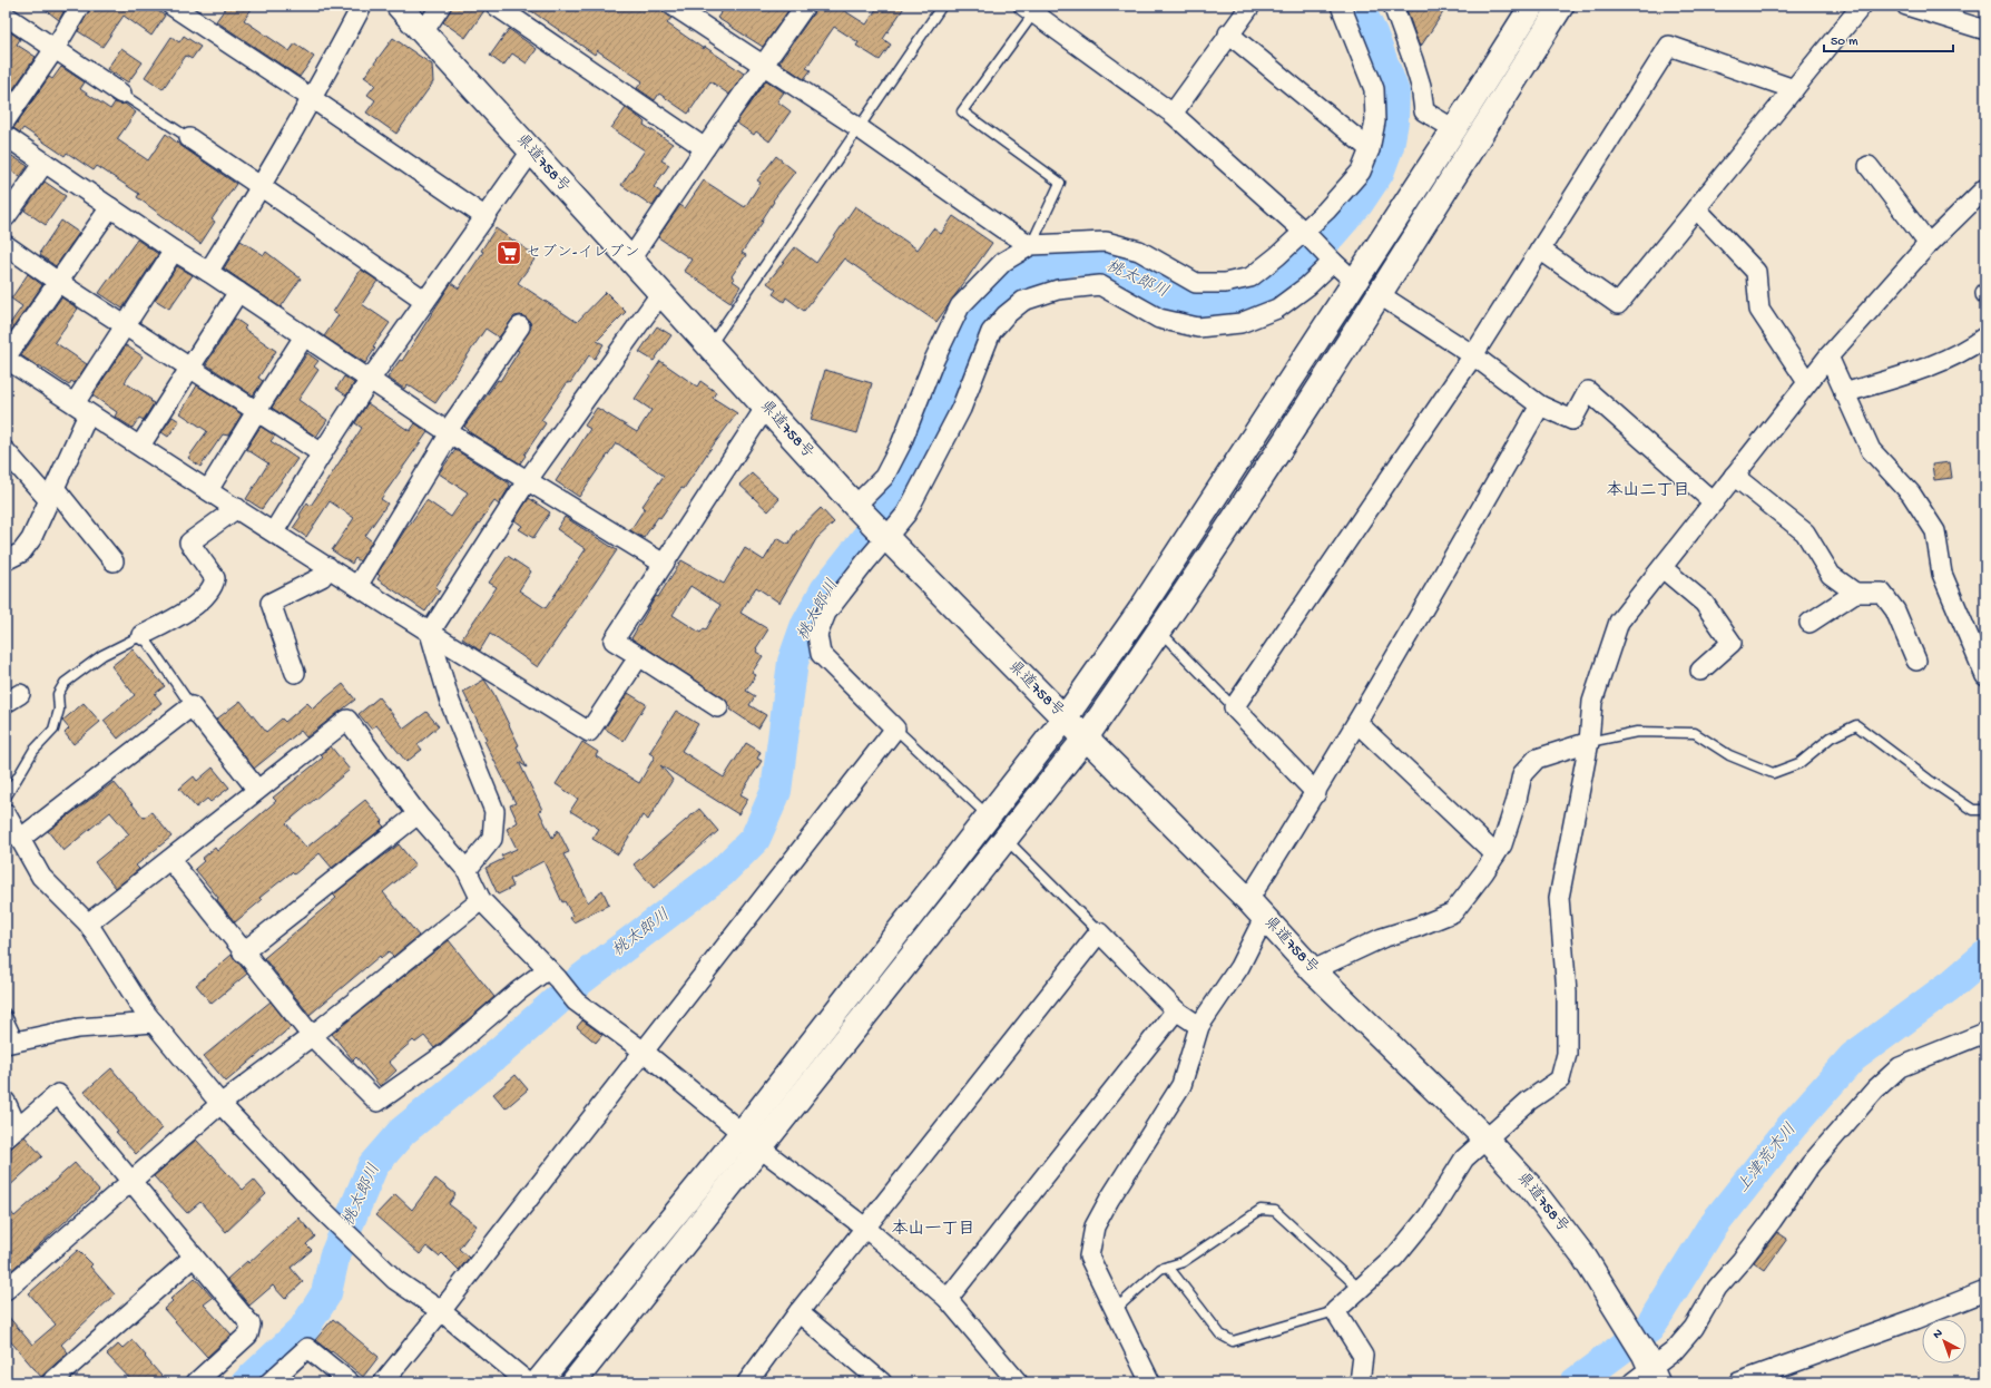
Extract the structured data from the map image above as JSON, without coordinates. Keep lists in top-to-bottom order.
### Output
{
  "streets": {
    "street": ["県道758号"]
  },
  "districts": ["本山二丁目", "本山一丁目"],
  "water": ["桃太郎川", "上津荒木川"],
  "places": {
    "supermarket": ["セブン-イレブン"]
  },
  "scale_bar": "50 m",
  "north": "top left"
}
